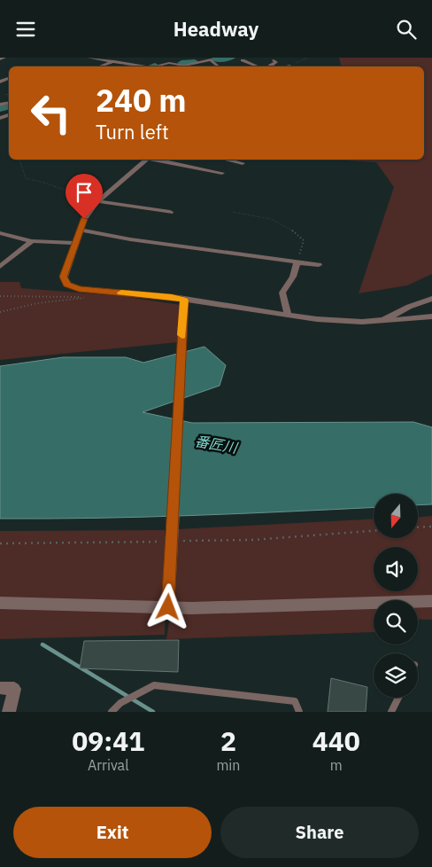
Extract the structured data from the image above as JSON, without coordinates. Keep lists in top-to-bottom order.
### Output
{
  "water": ["番匠川"],
  "north": "bottom",
  "page": {
    "header": "Headway",
    "turn": ["240 m", "Turn left"],
    "eta": [
      "09:41",
      "Arrival",
      "2",
      "min",
      "440",
      "m"
    ],
    "buttons": ["Exit", "Share"]
  }
}
